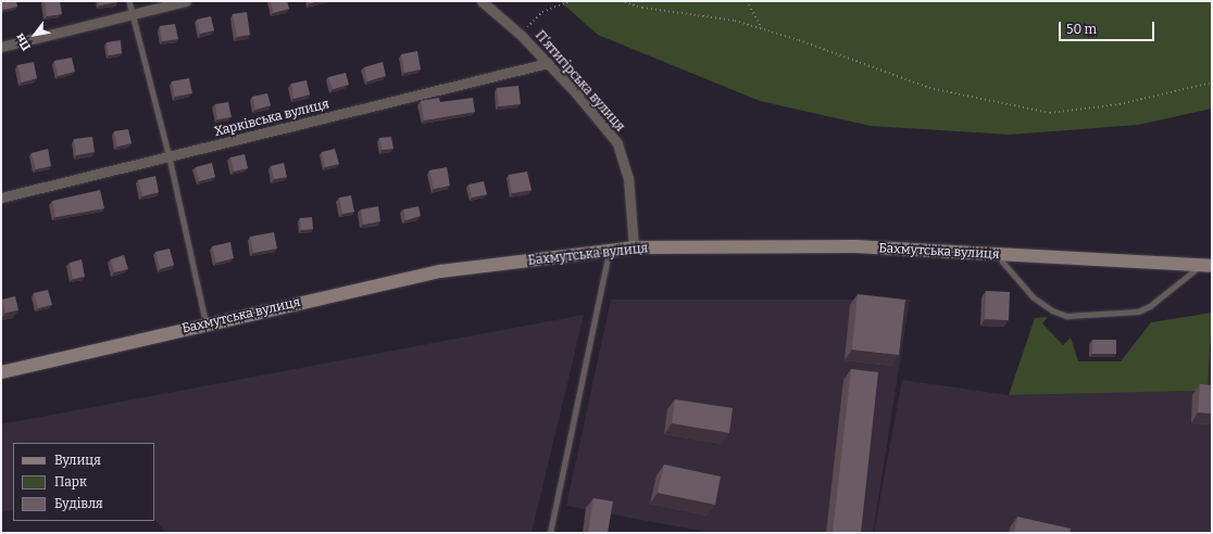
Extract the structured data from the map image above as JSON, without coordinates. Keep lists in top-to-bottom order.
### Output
{
  "streets": {
    "main road": ["Бахмутська вулиця"],
    "street": ["П’ятигірська вулиця", "Харківська вулиця"]
  },
  "crossings": [
    ["П’ятигірська вулиця", "Харківська вулиця"],
    ["П’ятигірська вулиця", "Бахмутська вулиця"]
  ],
  "legend": ["Вулиця", "Парк", "Будівля"],
  "scale_bar": "50 m",
  "north": "bottom left"
}
